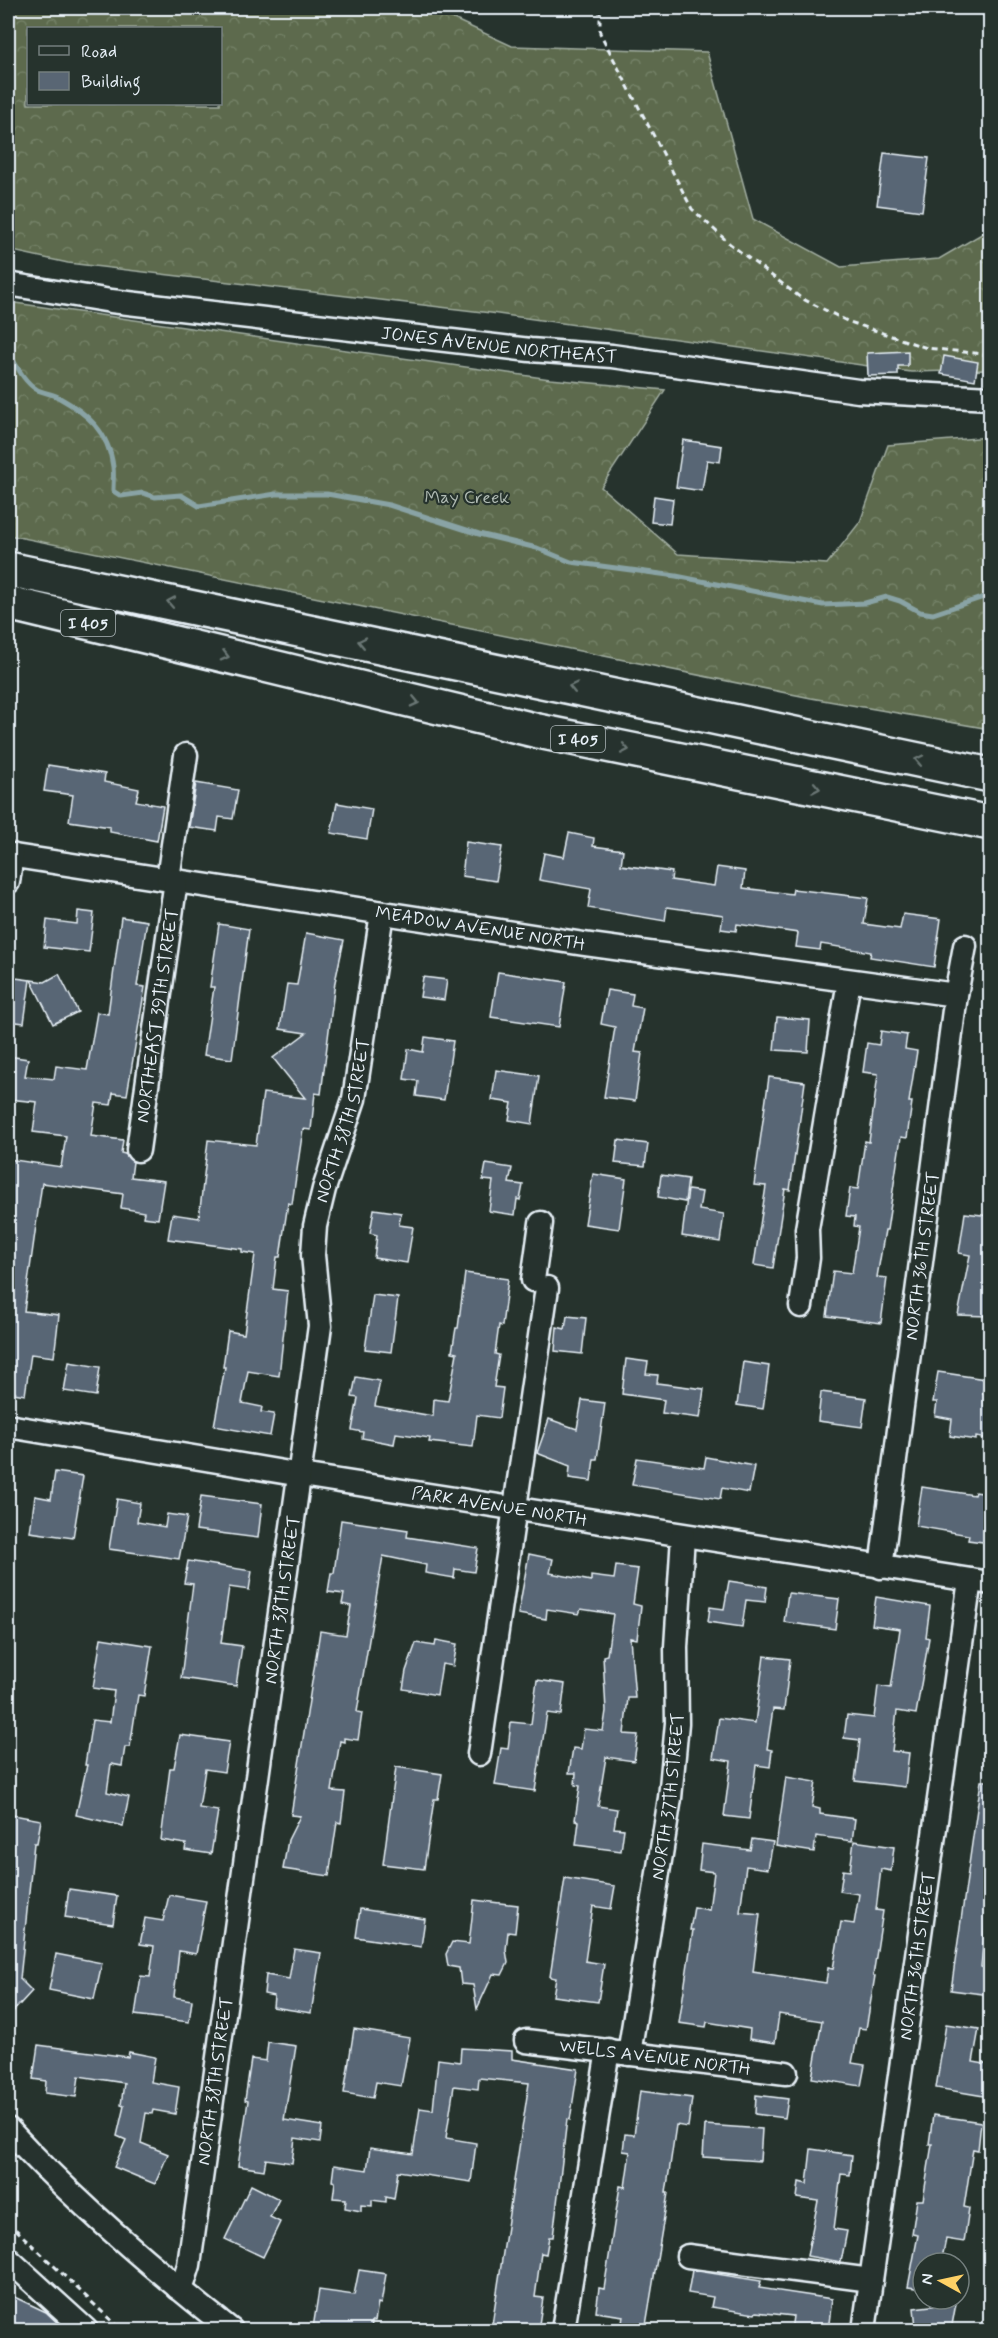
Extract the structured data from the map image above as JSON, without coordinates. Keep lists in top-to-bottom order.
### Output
{
  "streets": {
    "highway": ["I 405"],
    "street": [
      "JONES AVENUE NORTHEAST",
      "MEADOW AVENUE NORTH",
      "NORTHEAST 39TH STREET",
      "NORTH 38TH STREET",
      "NORTH 36TH STREET",
      "PARK AVENUE NORTH",
      "NORTH 37TH STREET",
      "WELLS AVENUE NORTH"
    ]
  },
  "crossings": [
    ["MEADOW AVENUE NORTH", "NORTHEAST 39TH STREET"],
    ["MEADOW AVENUE NORTH", "NORTH 38TH STREET"],
    ["MEADOW AVENUE NORTH", "NORTH 36TH STREET"],
    ["NORTH 38TH STREET", "PARK AVENUE NORTH"],
    ["NORTH 36TH STREET", "PARK AVENUE NORTH"],
    ["PARK AVENUE NORTH", "NORTH 37TH STREET"],
    ["NORTH 37TH STREET", "WELLS AVENUE NORTH"]
  ],
  "parks": ["May Creek"],
  "legend": ["Road", "Building"],
  "north": "left"
}
